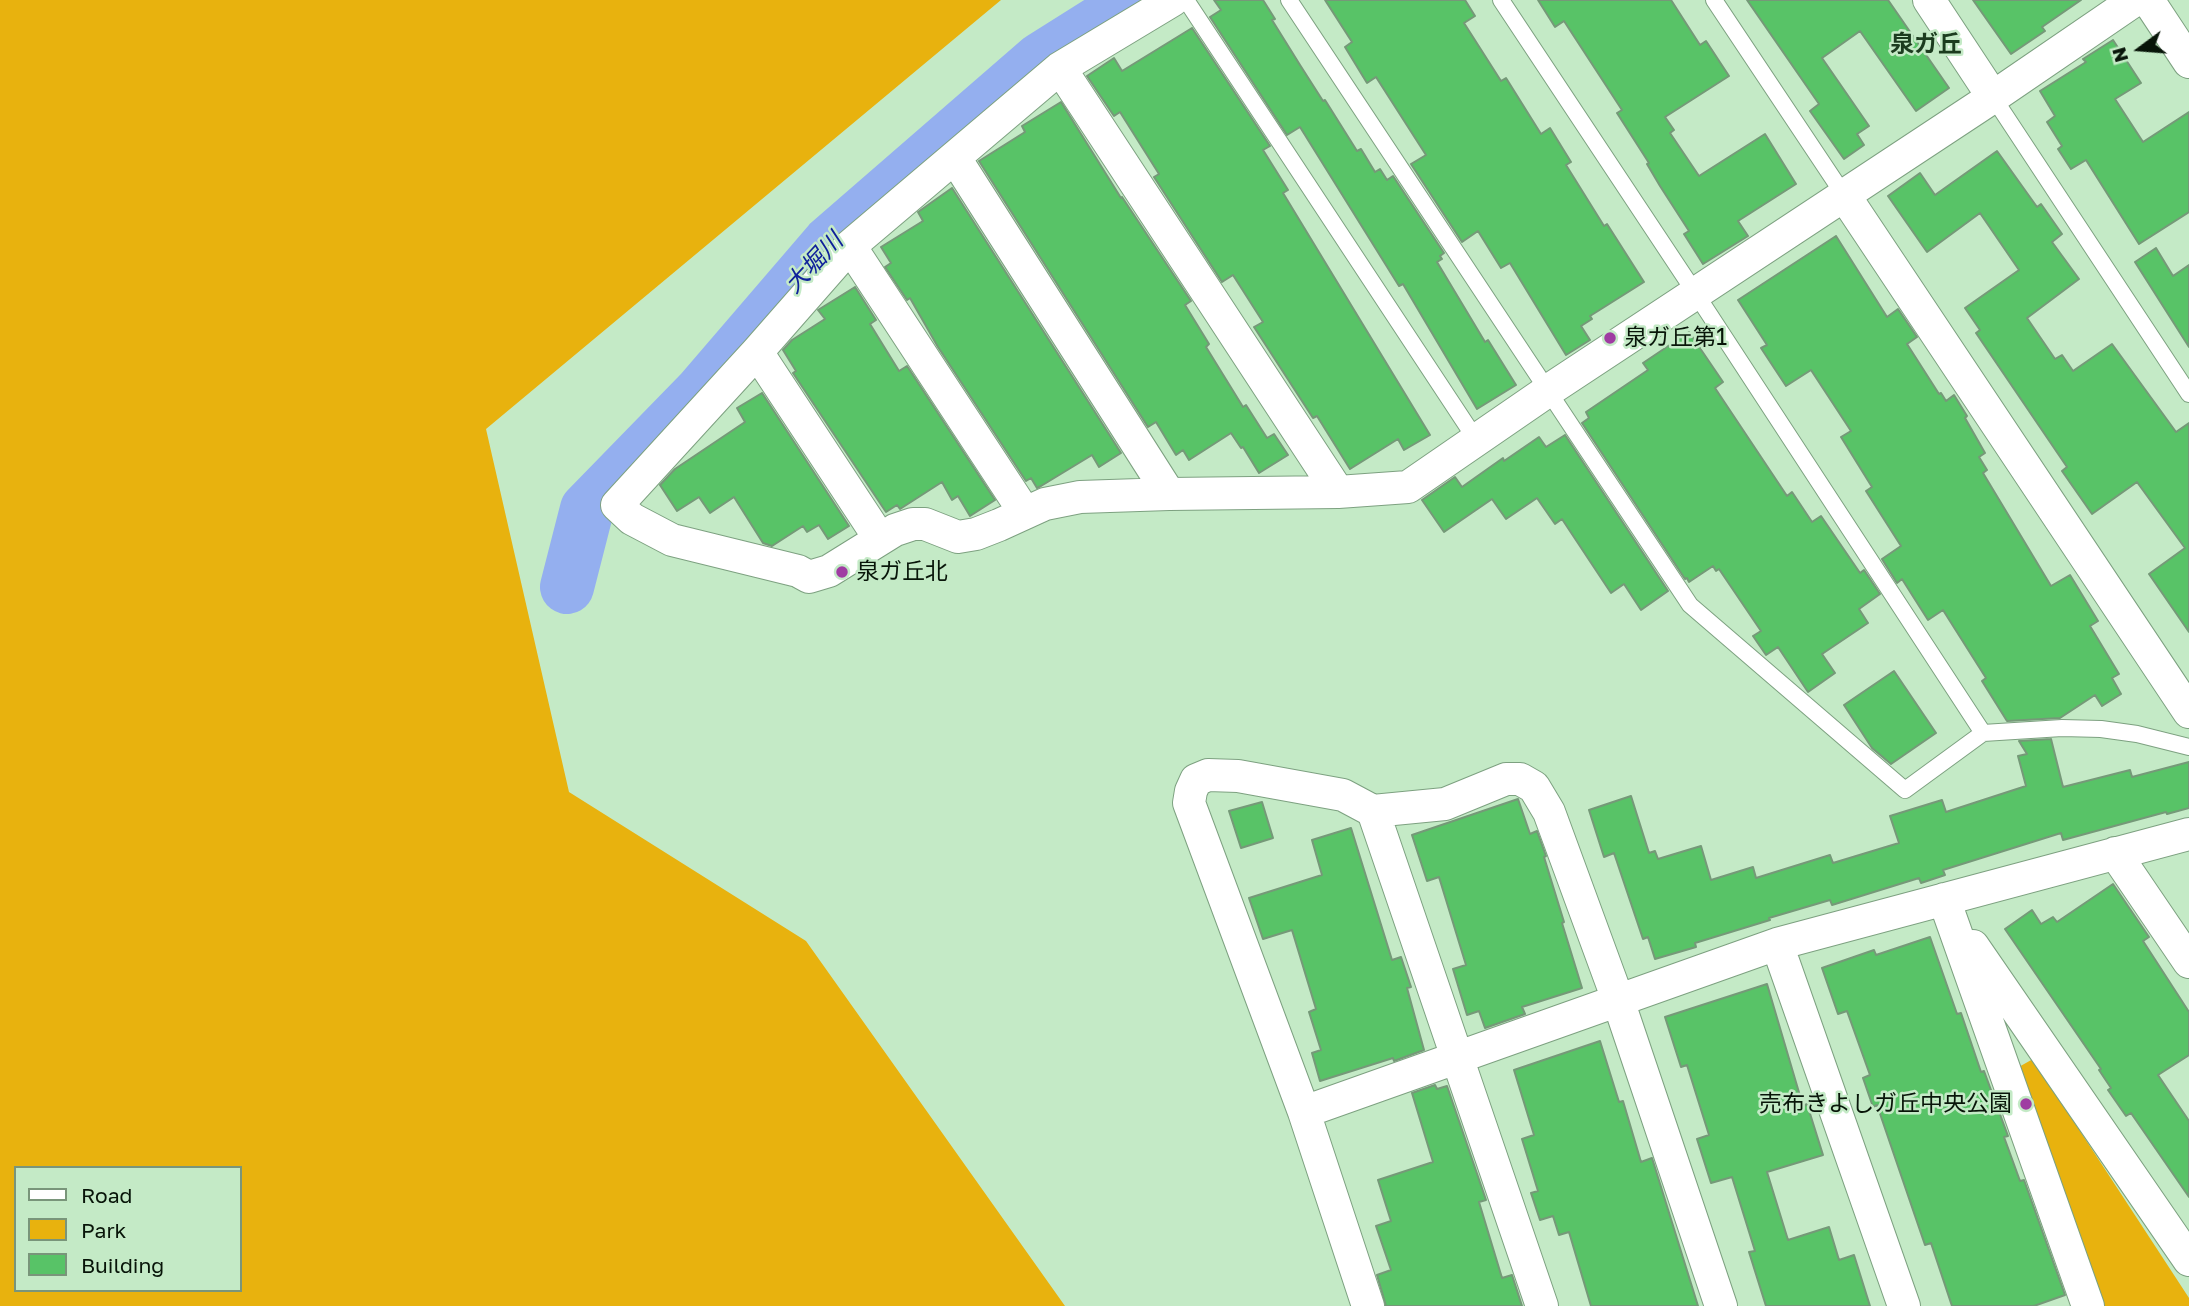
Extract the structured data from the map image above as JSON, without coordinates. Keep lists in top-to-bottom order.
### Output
{
  "districts": ["泉ガ丘"],
  "water": ["大堀川"],
  "places": ["泉ガ丘第1", "泉ガ丘北", "売布きよしガ丘中央公園"],
  "legend": ["Road", "Park", "Building"],
  "north": "left"
}
